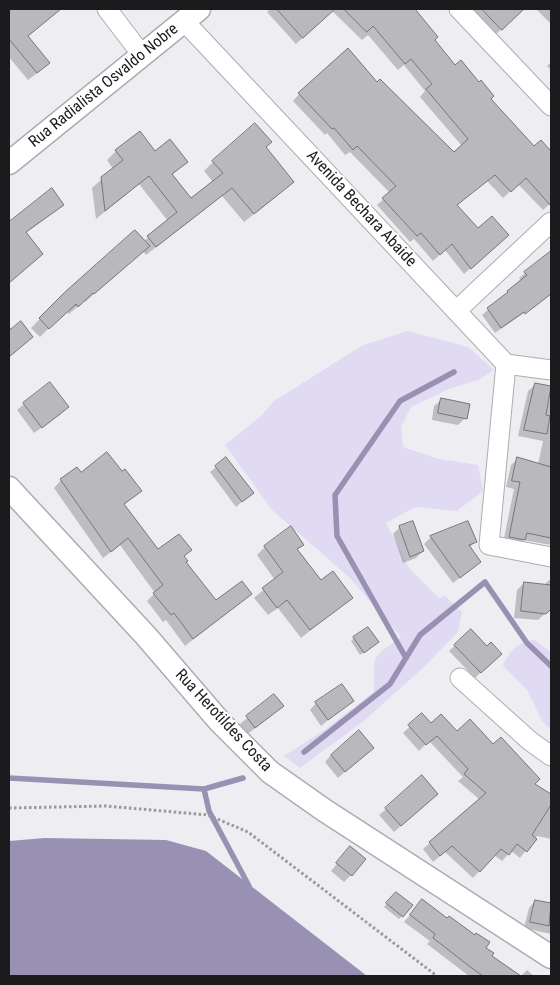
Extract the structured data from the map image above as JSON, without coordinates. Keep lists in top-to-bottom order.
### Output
{
  "streets": {
    "street": ["Rua Radialista Osvaldo Nobre", "Avenida Bechara Abaide", "Rua Herotildes Costa"]
  },
  "crossings": [
    ["Rua Radialista Osvaldo Nobre", "Avenida Bechara Abaide"]
  ]
}
